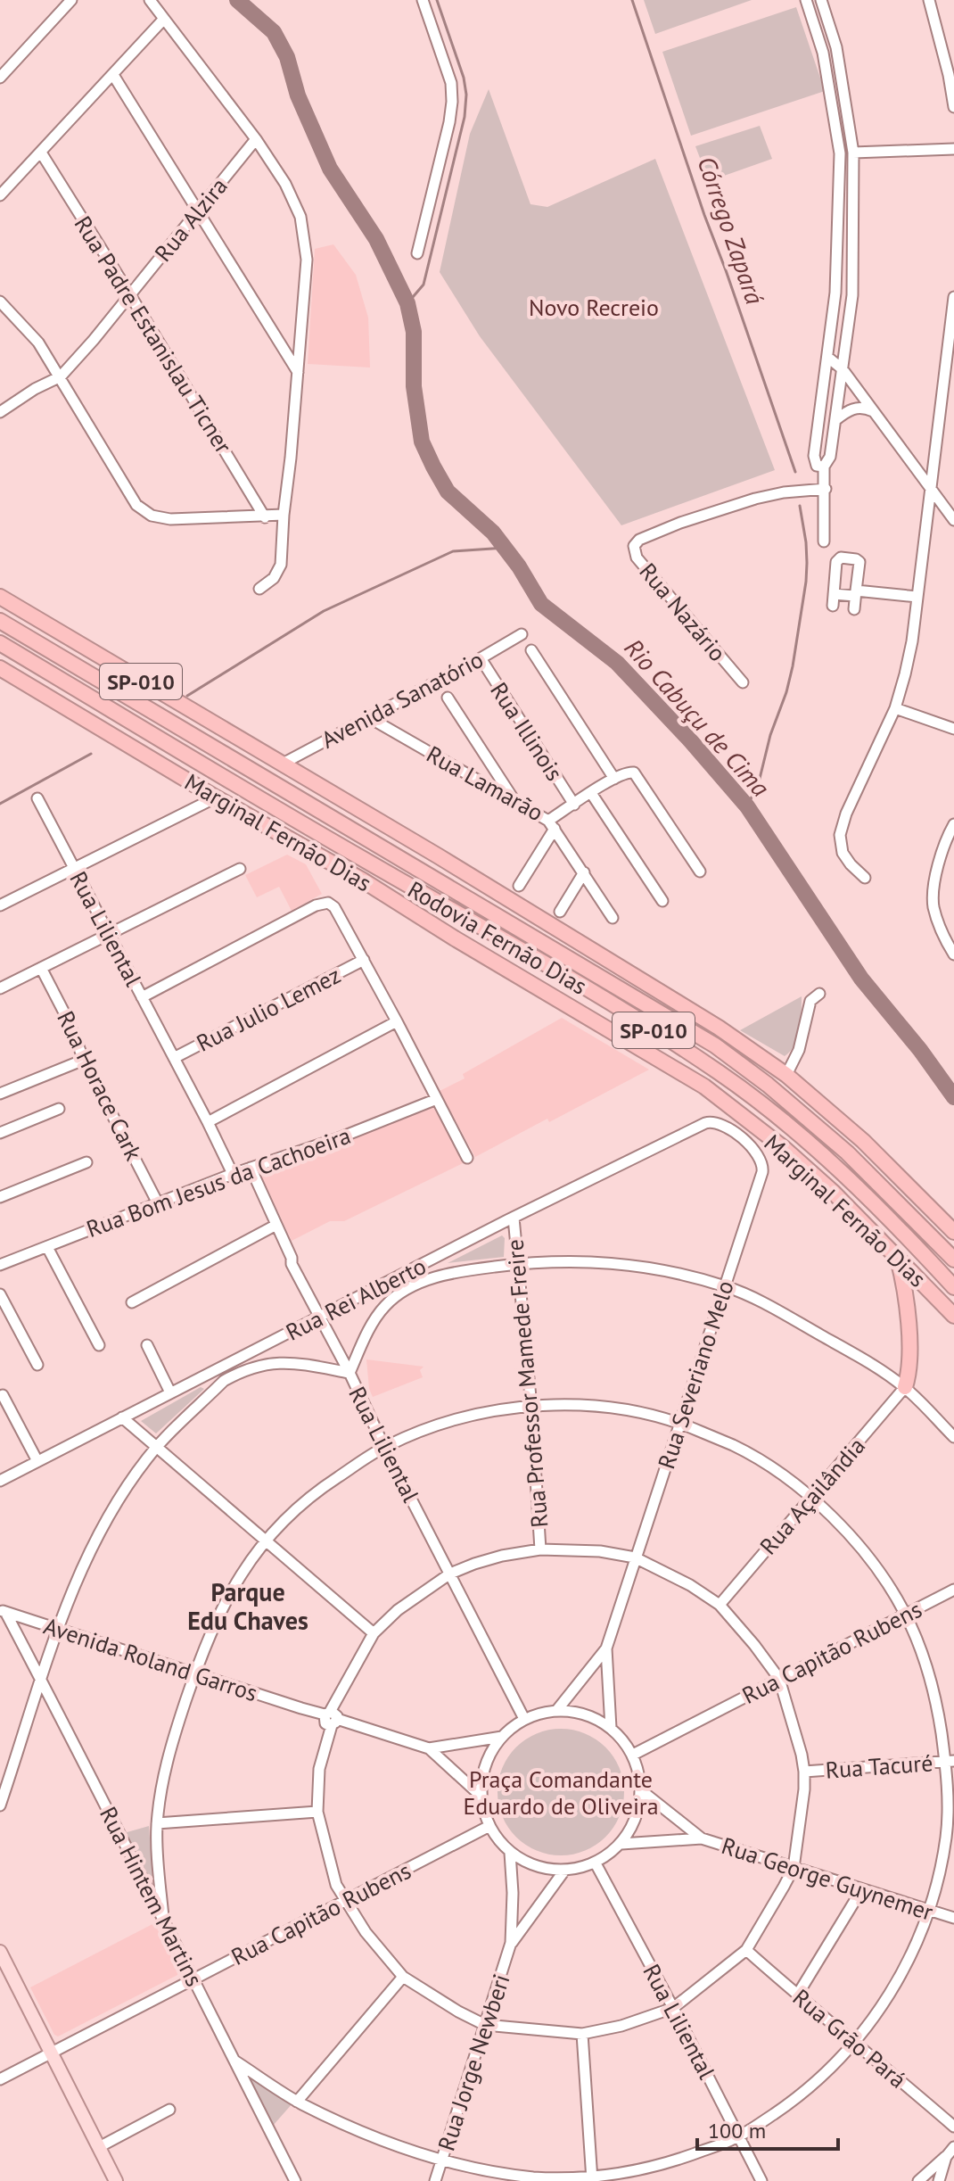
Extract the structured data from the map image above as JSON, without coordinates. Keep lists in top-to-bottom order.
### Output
{
  "streets": {
    "highway": ["SP-010", "Marginal Fernão Dias", "Rodovia Fernão Dias"],
    "street": [
      "Rua Alzira",
      "Rua Padre Estanislau Ticner",
      "Rua Nazário",
      "Avenida Sanatório",
      "Rua Illinois",
      "Rua Lamarão",
      "Rua Liliental",
      "Rua Julio Lemez",
      "Rua Horace Cark",
      "Rua Bom Jesus da Cachoeira",
      "Rua Rei Alberto",
      "Rua Severiano Melo",
      "Rua Professor Mamede Freire",
      "Rua Açailândia",
      "Rua Capitão Rubens",
      "Avenida Roland Garros",
      "Rua Tacuré",
      "Rua George Guynemer",
      "Rua Hintem Martins",
      "Rua Grão Pará",
      "Rua Jorge Newberi"
    ]
  },
  "crossings": [
    ["Rua Alzira", "Rua Padre Estanislau Ticner"],
    ["SP-010", "Avenida Sanatório"],
    ["Avenida Sanatório", "Rua Illinois"],
    ["Avenida Sanatório", "Rua Lamarão"],
    ["Rua Illinois", "Rua Lamarão"],
    ["Rua Liliental", "Rua Julio Lemez"],
    ["Rua Liliental", "Rua Bom Jesus da Cachoeira"],
    ["Rua Liliental", "Rua Rei Alberto"],
    ["Rua Liliental", "Rua Capitão Rubens"],
    ["Rua Horace Cark", "Rua Bom Jesus da Cachoeira"],
    ["Rua Rei Alberto", "Rua Severiano Melo"],
    ["Rua Rei Alberto", "Rua Professor Mamede Freire"],
    ["Rua Capitão Rubens", "Rua Hintem Martins"],
    ["Avenida Roland Garros", "Rua Hintem Martins"]
  ],
  "districts": ["Parque Edu Chaves"],
  "water": ["Córrego Zapará", "Rio Cabuçu de Cima"],
  "parks": ["Novo Recreio", "Praça Comandante Eduardo de Oliveira"],
  "scale_bar": "100 m"
}
